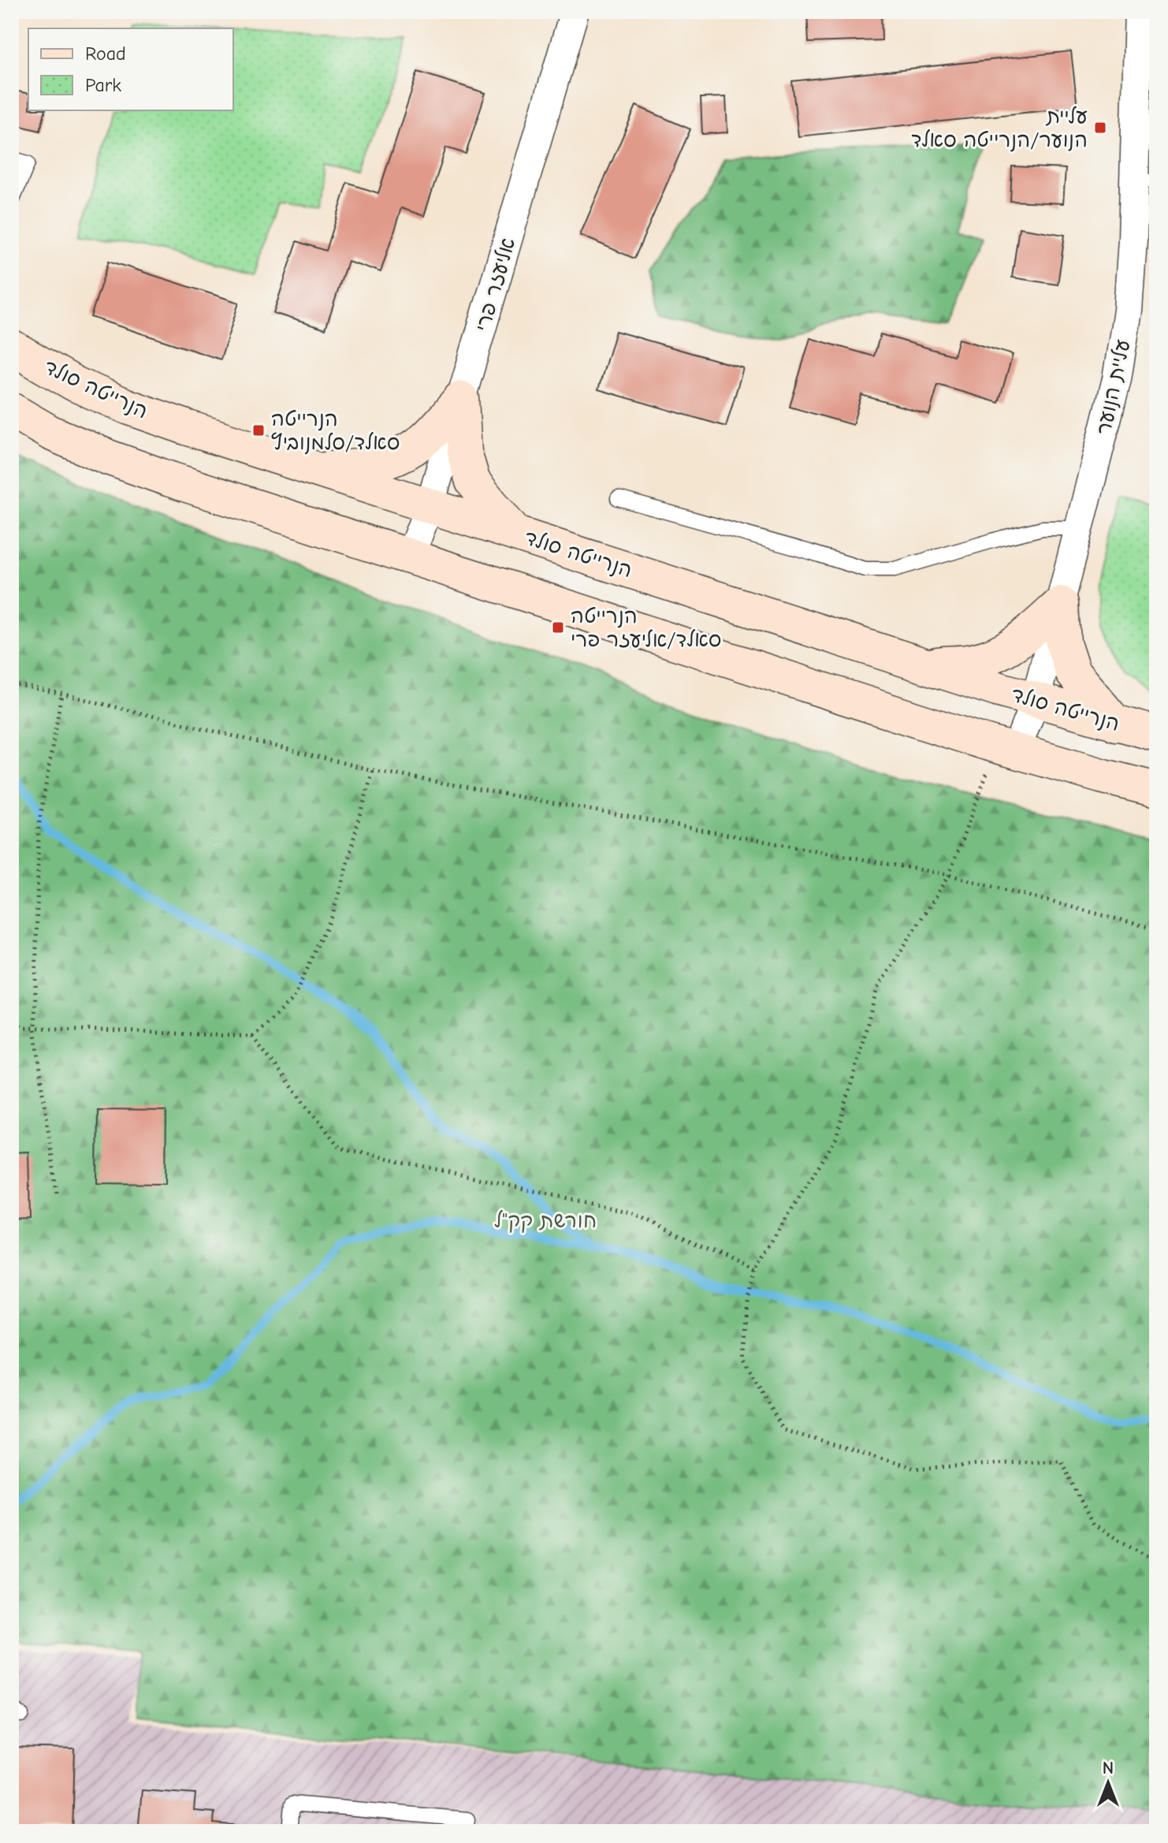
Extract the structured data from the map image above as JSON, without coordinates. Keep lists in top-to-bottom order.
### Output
{
  "streets": {
    "main road": ["הנרייטה סולד"],
    "street": ["אליעזר פרי", "עליית הנוער"]
  },
  "crossings": [
    ["אליעזר פרי", "הנרייטה סולד"],
    ["עליית הנוער", "הנרייטה סולד"]
  ],
  "parks": ["חורשת קק\"ל"],
  "places": {
    "transit": ["עליית הנוער/הנרייטה סאלד", "הנרייטה סאלד/סלמנוביץ", "הנרייטה סאלד/אליעזר פרי"]
  },
  "legend": ["Road", "Park"],
  "north": "top"
}
